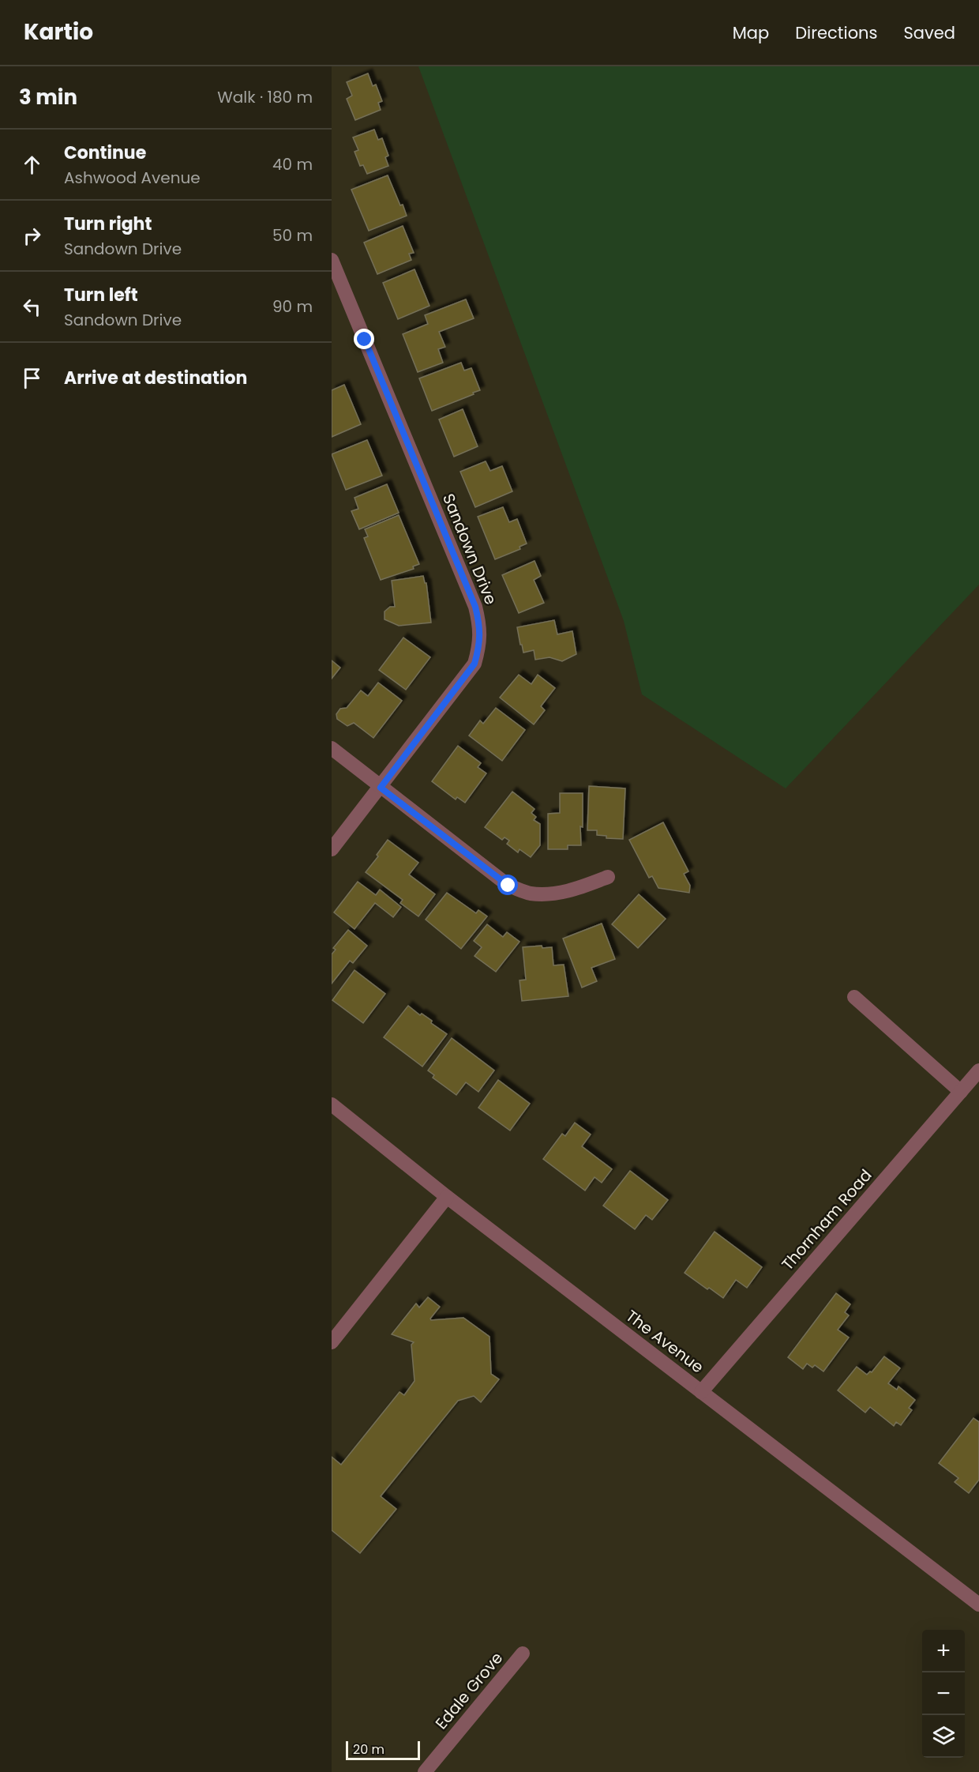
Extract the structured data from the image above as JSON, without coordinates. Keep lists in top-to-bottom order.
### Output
{
  "streets": {
    "street": [
      "Sandown Drive",
      "Thornham Road",
      "The Avenue",
      "Edale Grove"
    ]
  },
  "crossings": [
    ["Thornham Road", "The Avenue"]
  ],
  "scale_bar": "20 m",
  "page": {
    "header": "Kartio",
    "nav": ["Map", "Directions", "Saved"],
    "heading": ["3 min", "Walk · 180 m"],
    "list": [
      ["Continue", "Ashwood Avenue", "40 m"],
      ["Turn right", "Sandown Drive", "50 m"],
      ["Turn left", "Sandown Drive", "90 m"],
      "Arrive at destination"
    ],
    "map_buttons": ["+", "−"],
    "scale": "20 m"
  }
}
